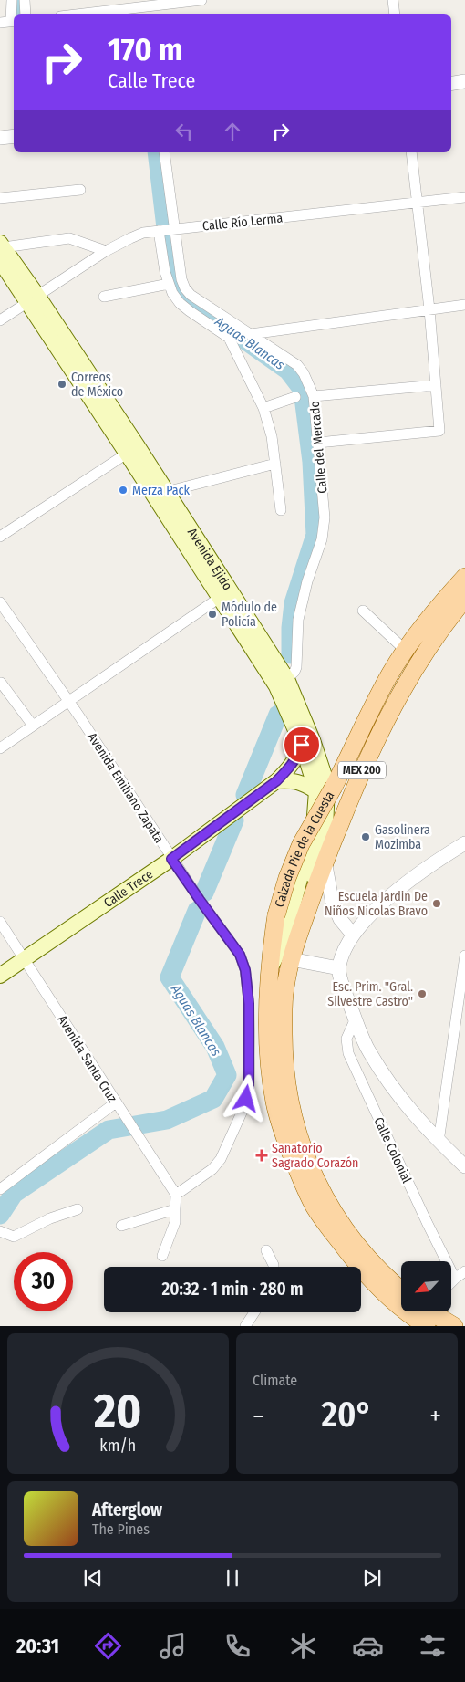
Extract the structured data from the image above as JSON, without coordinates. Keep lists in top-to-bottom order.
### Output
{
  "streets": {
    "main road": [
      "Avenida Ejido",
      "MEX 200",
      "Calzada Pie de la Cuesta",
      "Calle Trece"
    ],
    "street": [
      "Calle Río Lerma",
      "Calle del Mercado",
      "Avenida Emiliano Zapata",
      "Avenida Santa Cruz",
      "Calle Colonial"
    ]
  },
  "crossings": [
    ["Calle Río Lerma", "Calle del Mercado"],
    ["Calle Río Lerma", "Avenida Ejido"],
    ["Calle del Mercado", "Avenida Ejido"],
    ["Avenida Ejido", "Calzada Pie de la Cuesta"],
    ["Avenida Ejido", "Calle Trece"],
    ["Avenida Emiliano Zapata", "Calle Trece"],
    ["Avenida Emiliano Zapata", "Avenida Santa Cruz"],
    ["Calle Trece", "Avenida Santa Cruz"]
  ],
  "water": ["Aguas Blancas"],
  "places": {
    "other": [
      "Correos de México",
      "Merza Pack",
      "Módulo de Policía",
      "Gasolinera Mozimba",
      "Escuela Jardin De Niños Nicolas Bravo",
      "Esc. Prim. \"Gral. Silvestre Castro\""
    ],
    "health": ["Sanatorio Sagrado Corazón"]
  },
  "north": "bottom left",
  "page": {
    "turn": ["170 m", "Calle Trece"],
    "limit": "30",
    "trip": "20:32 · 1 min · 280 m",
    "tile": "Climate",
    "heat": ["−", "20°", "+"],
    "song": ["Afterglow", "The Pines"],
    "tabs": "20:31",
    "gauge": ["20", "km/h"]
  }
}
